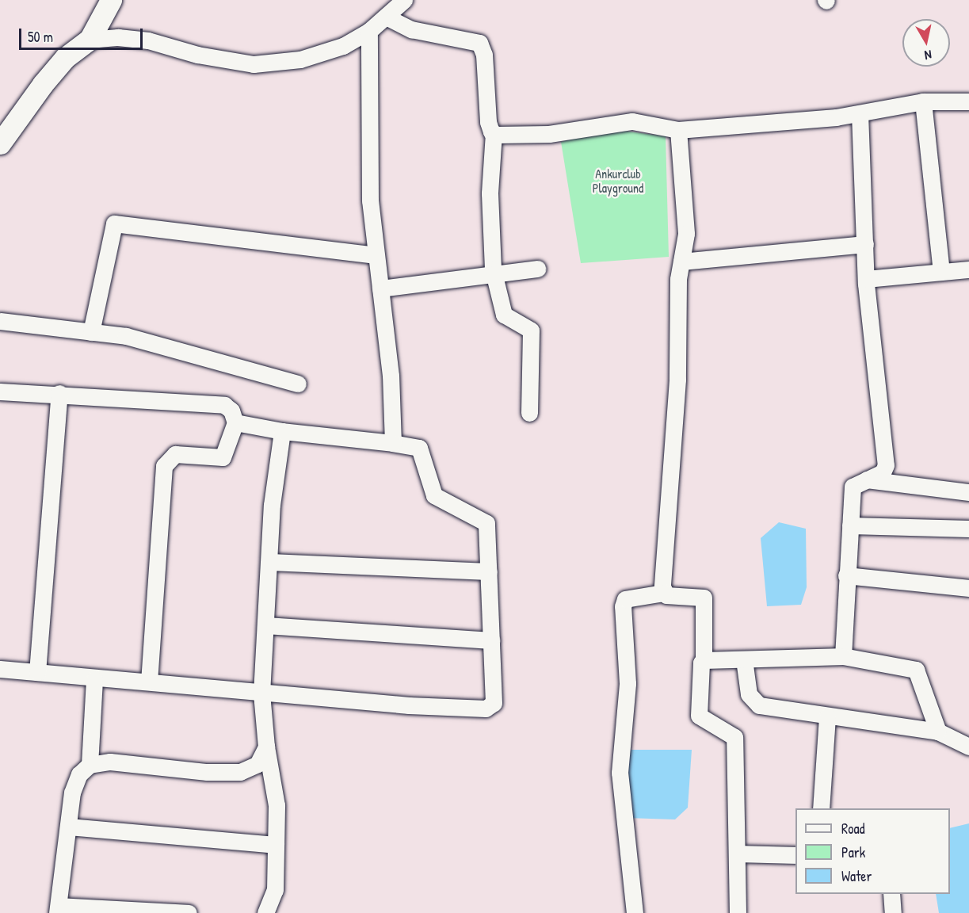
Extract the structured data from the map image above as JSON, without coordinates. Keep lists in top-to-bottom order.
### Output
{
  "parks": ["Ankurclub Playground"],
  "legend": ["Road", "Park", "Water"],
  "scale_bar": "50 m",
  "north": "bottom"
}
